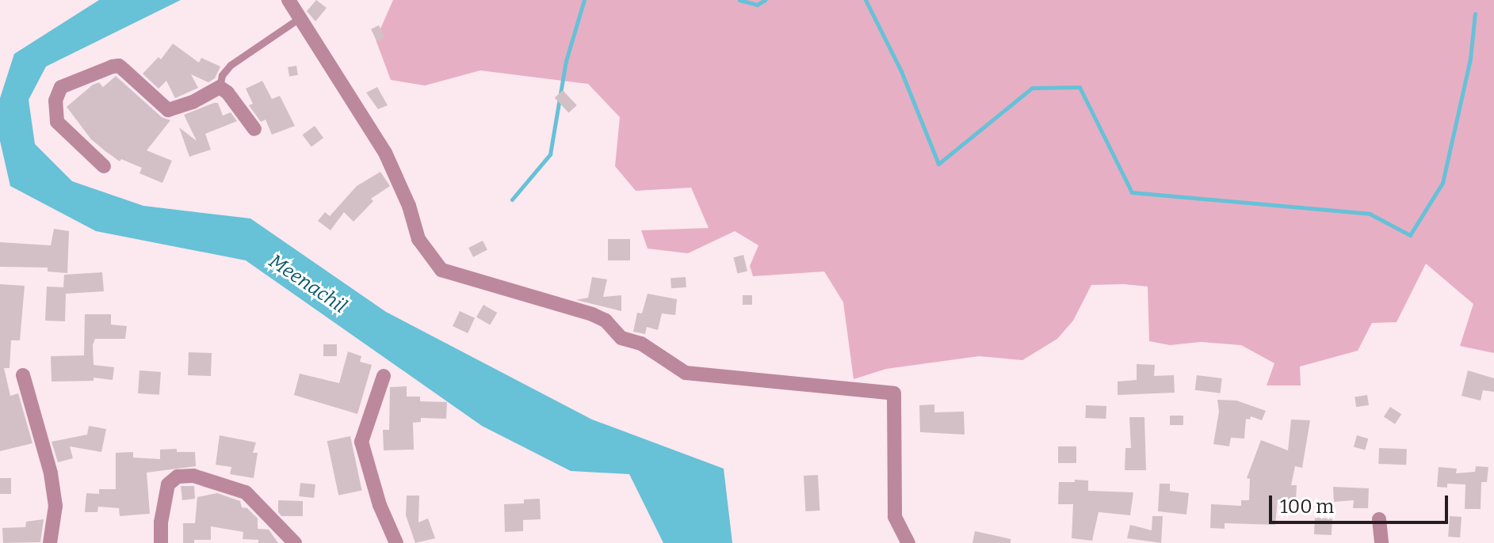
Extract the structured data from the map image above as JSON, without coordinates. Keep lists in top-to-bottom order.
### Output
{
  "water": ["Meenachil"],
  "scale_bar": "100 m"
}
